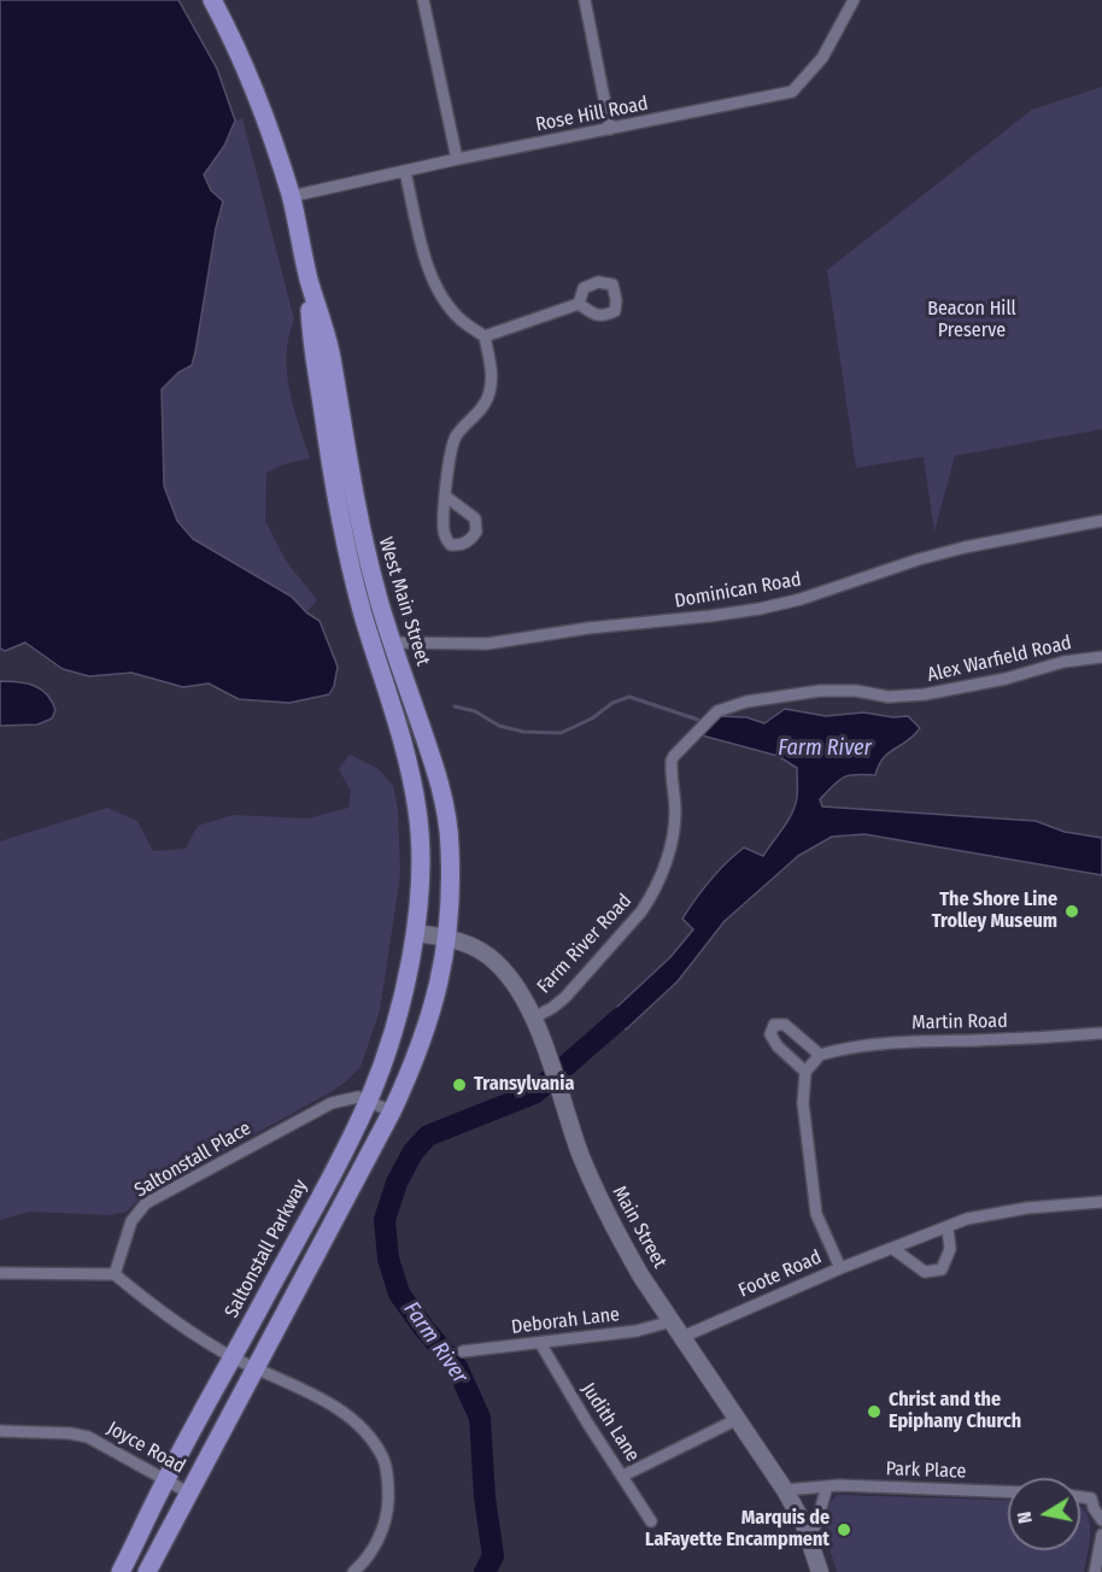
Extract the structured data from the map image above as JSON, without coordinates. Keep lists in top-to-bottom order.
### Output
{
  "streets": {
    "main road": ["West Main Street", "Main Street", "Saltonstall Parkway"],
    "street": [
      "Rose Hill Road",
      "Dominican Road",
      "Alex Warfield Road",
      "Farm River Road",
      "Martin Road",
      "Saltonstall Place",
      "Foote Road",
      "Deborah Lane",
      "Judith Lane",
      "Joyce Road",
      "Park Place"
    ]
  },
  "crossings": [
    ["Rose Hill Road", "West Main Street"],
    ["Dominican Road", "West Main Street"],
    ["West Main Street", "Main Street"],
    ["West Main Street", "Saltonstall Parkway"],
    ["Alex Warfield Road", "Farm River Road"],
    ["Farm River Road", "Main Street"],
    ["Saltonstall Place", "Saltonstall Parkway"],
    ["Main Street", "Saltonstall Parkway"],
    ["Main Street", "Foote Road"],
    ["Main Street", "Deborah Lane"],
    ["Main Street", "Park Place"],
    ["Saltonstall Parkway", "Joyce Road"],
    ["Deborah Lane", "Judith Lane"]
  ],
  "water": ["Farm River"],
  "parks": ["Beacon Hill Preserve"],
  "places": [
    "The Shore Line Trolley Museum",
    "Transylvania",
    "Christ and the Epiphany Church",
    "Marquis de LaFayette Encampment"
  ],
  "north": "left"
}
